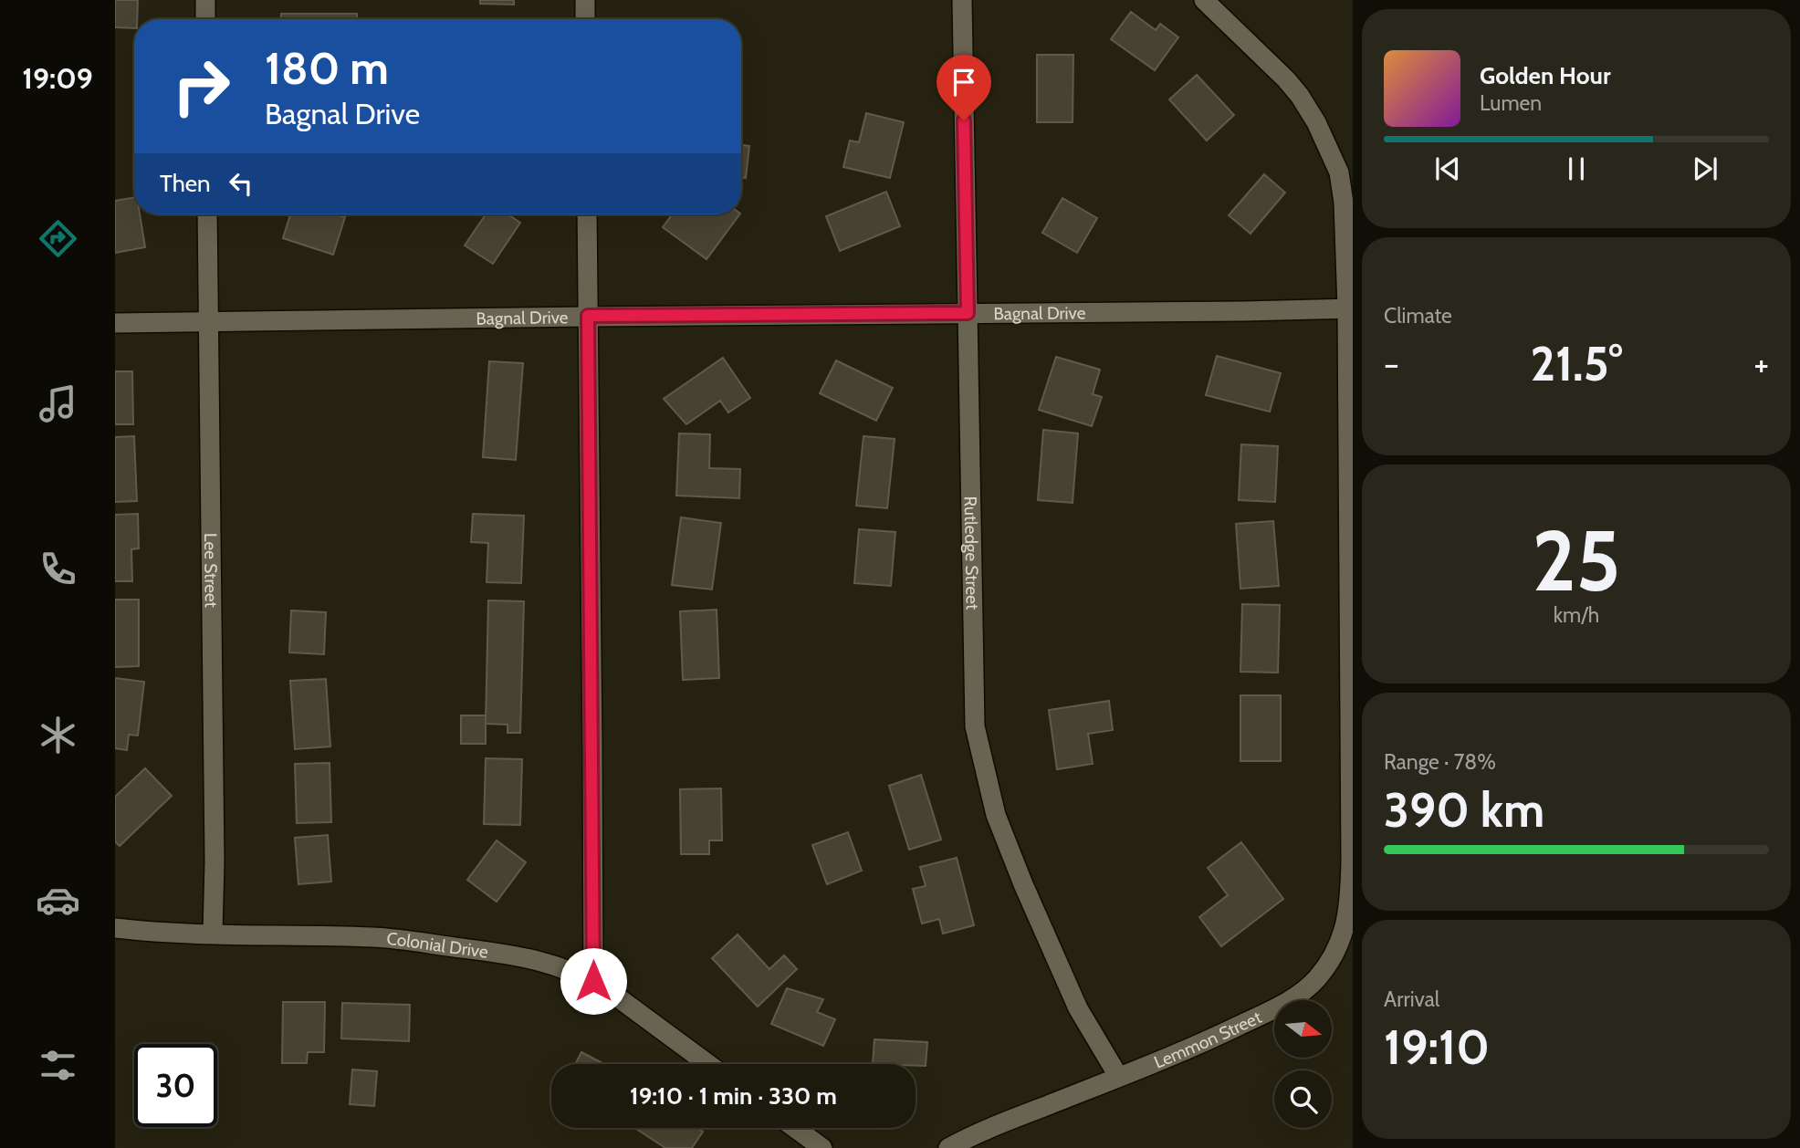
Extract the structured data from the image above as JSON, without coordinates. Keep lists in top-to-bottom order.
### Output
{
  "streets": {
    "street": [
      "Bagnal Drive",
      "Rutledge Street",
      "Lee Street",
      "Colonial Drive",
      "Lemmon Street"
    ]
  },
  "crossings": [
    ["Bagnal Drive", "Rutledge Street"],
    ["Bagnal Drive", "Lee Street"],
    ["Bagnal Drive", "Lemmon Street"],
    ["Rutledge Street", "Lemmon Street"],
    ["Lee Street", "Colonial Drive"]
  ],
  "north": "right",
  "page": {
    "tabs": "19:09",
    "turn": ["180 m", "Bagnal Drive"],
    "song": ["Golden Hour", "Lumen"],
    "then": "Then",
    "tile": [
      "Climate",
      ["25", "km/h"],
      ["Range · 78%", "390 km"],
      ["Arrival", "19:10"]
    ],
    "heat": ["−", "21.5°", "+"],
    "limit": "30",
    "trip": "19:10 · 1 min · 330 m"
  }
}
